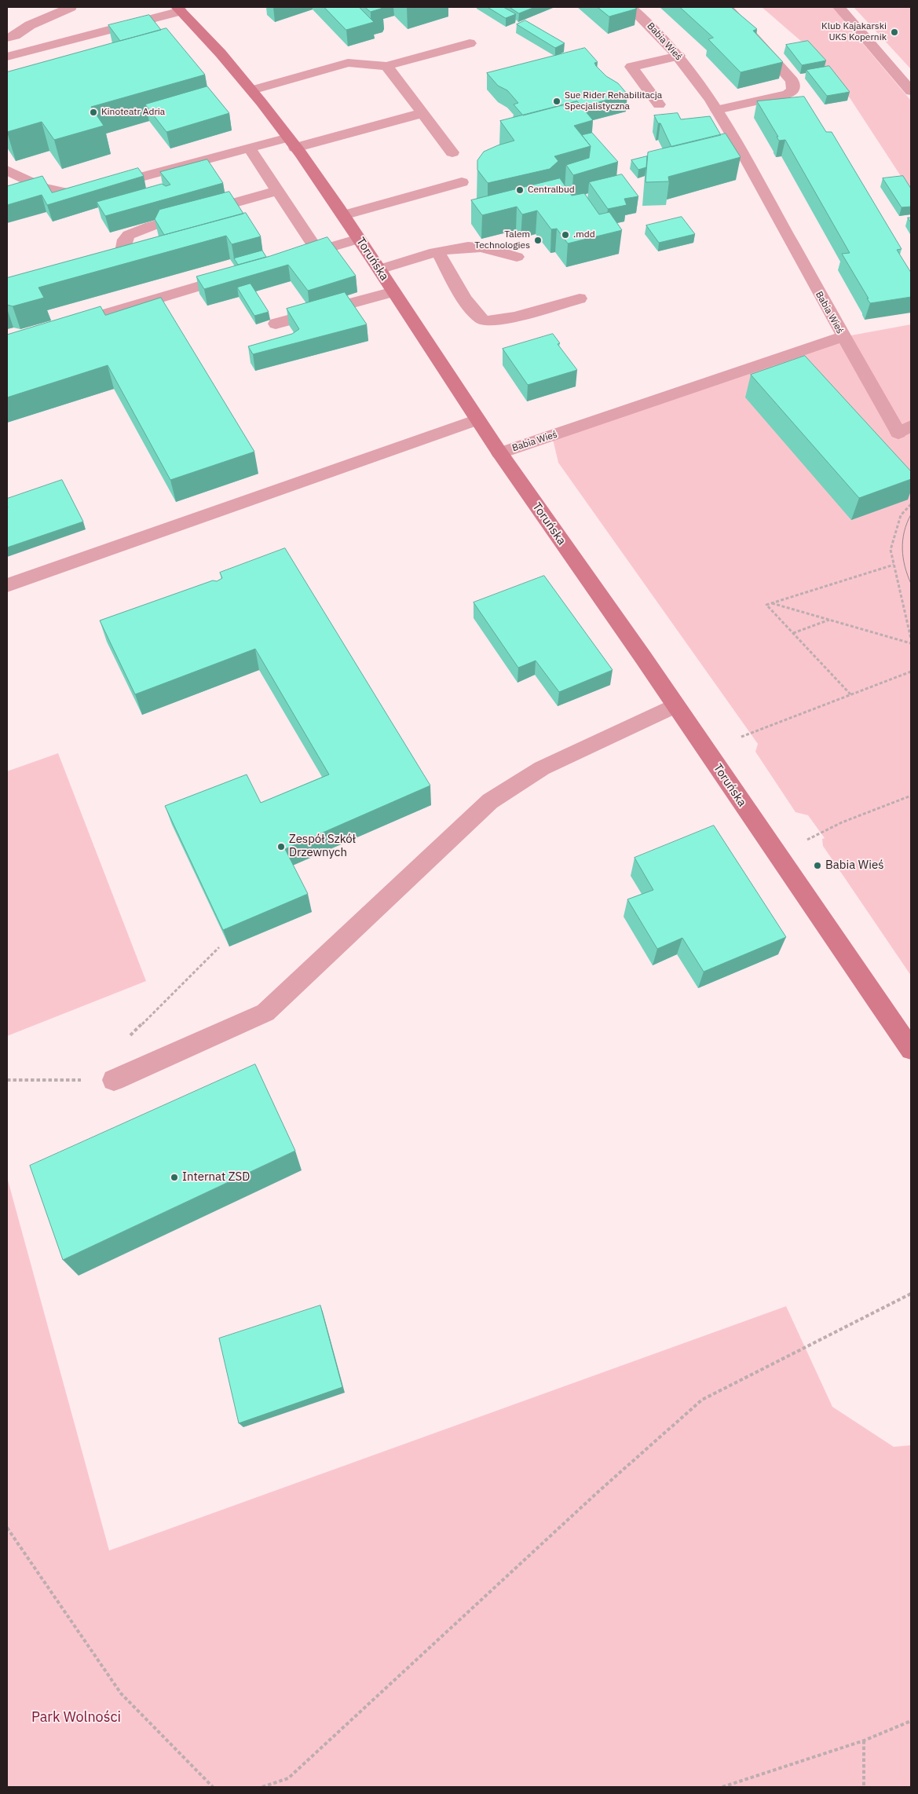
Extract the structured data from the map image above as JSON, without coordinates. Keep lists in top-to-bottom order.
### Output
{
  "streets": {
    "street": ["Babia Wieś", "Toruńska"]
  },
  "crossings": [
    ["Babia Wieś", "Toruńska"]
  ],
  "parks": ["Park Wolności"],
  "places": [
    "Klub Kajakarski UKS Kopernik",
    "Sue Rider Rehabilitacja Specjalistyczna",
    "Kinoteatr Adria",
    "Centralbud",
    ".mdd",
    "Talem Technologies",
    "Zespół Szkół Drzewnych",
    "Babia Wieś",
    "Internat ZSD"
  ]
}
